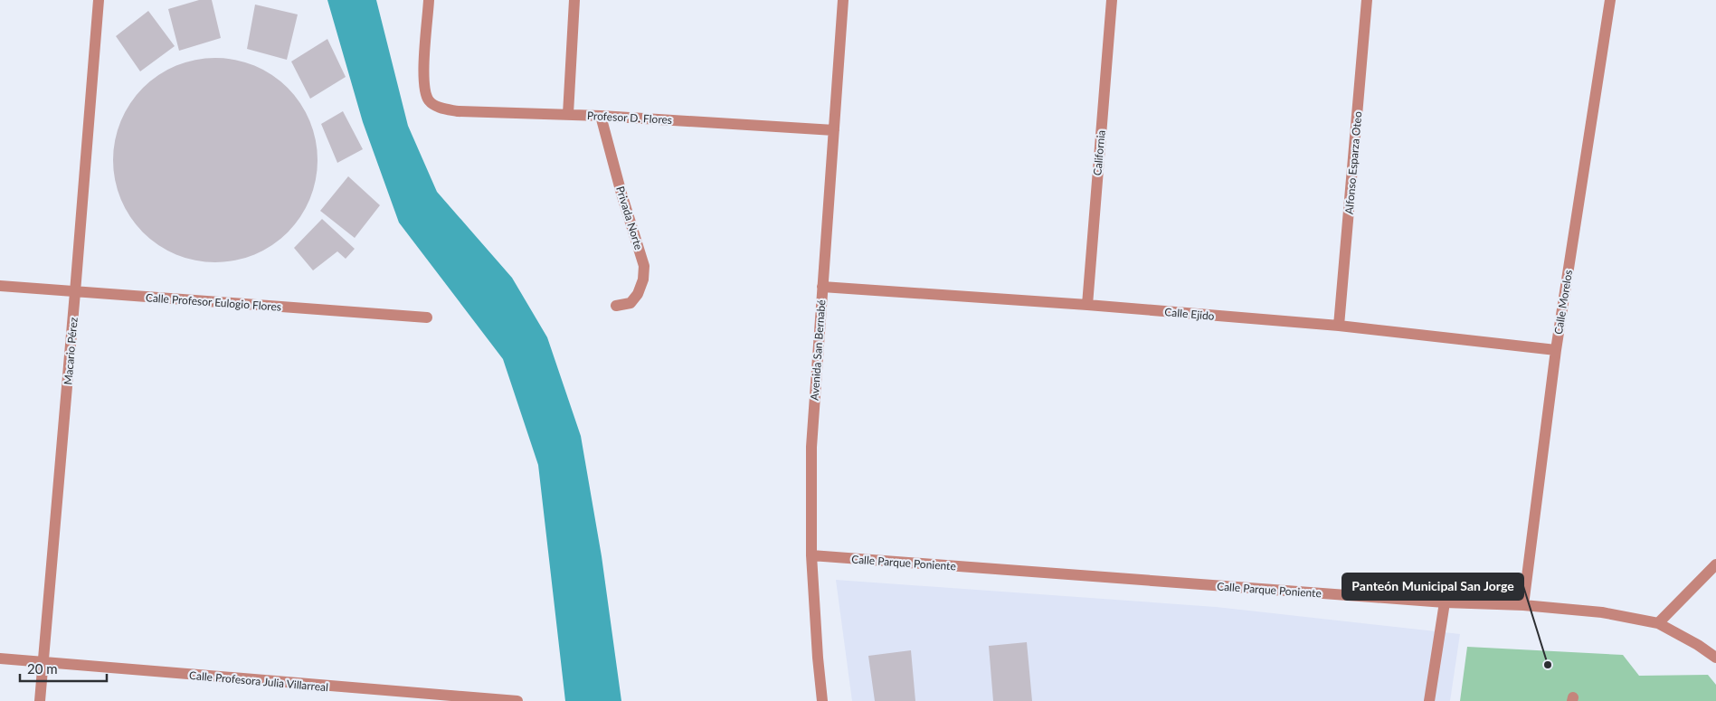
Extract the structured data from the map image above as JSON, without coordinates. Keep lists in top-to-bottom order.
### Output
{
  "streets": {
    "street": [
      "Profesor D. Flores",
      "California",
      "Alfonso Esparza Oteo",
      "Privada Norte",
      "Calle Profesor Eulogio Flores",
      "Calle Morelos",
      "Calle Ejido",
      "Avenida San Bernabé",
      "Macario Pérez",
      "Calle Parque Poniente",
      "Calle Profesora Julia Villarreal"
    ]
  },
  "crossings": [
    ["Profesor D. Flores", "Privada Norte"],
    ["Profesor D. Flores", "Avenida San Bernabé"],
    ["California", "Calle Ejido"],
    ["Alfonso Esparza Oteo", "Calle Ejido"],
    ["Calle Profesor Eulogio Flores", "Macario Pérez"],
    ["Calle Morelos", "Calle Ejido"],
    ["Calle Morelos", "Calle Parque Poniente"],
    ["Calle Ejido", "Avenida San Bernabé"],
    ["Avenida San Bernabé", "Calle Parque Poniente"],
    ["Macario Pérez", "Calle Profesora Julia Villarreal"]
  ],
  "places": ["Panteón Municipal San Jorge"],
  "scale_bar": "20 m"
}
